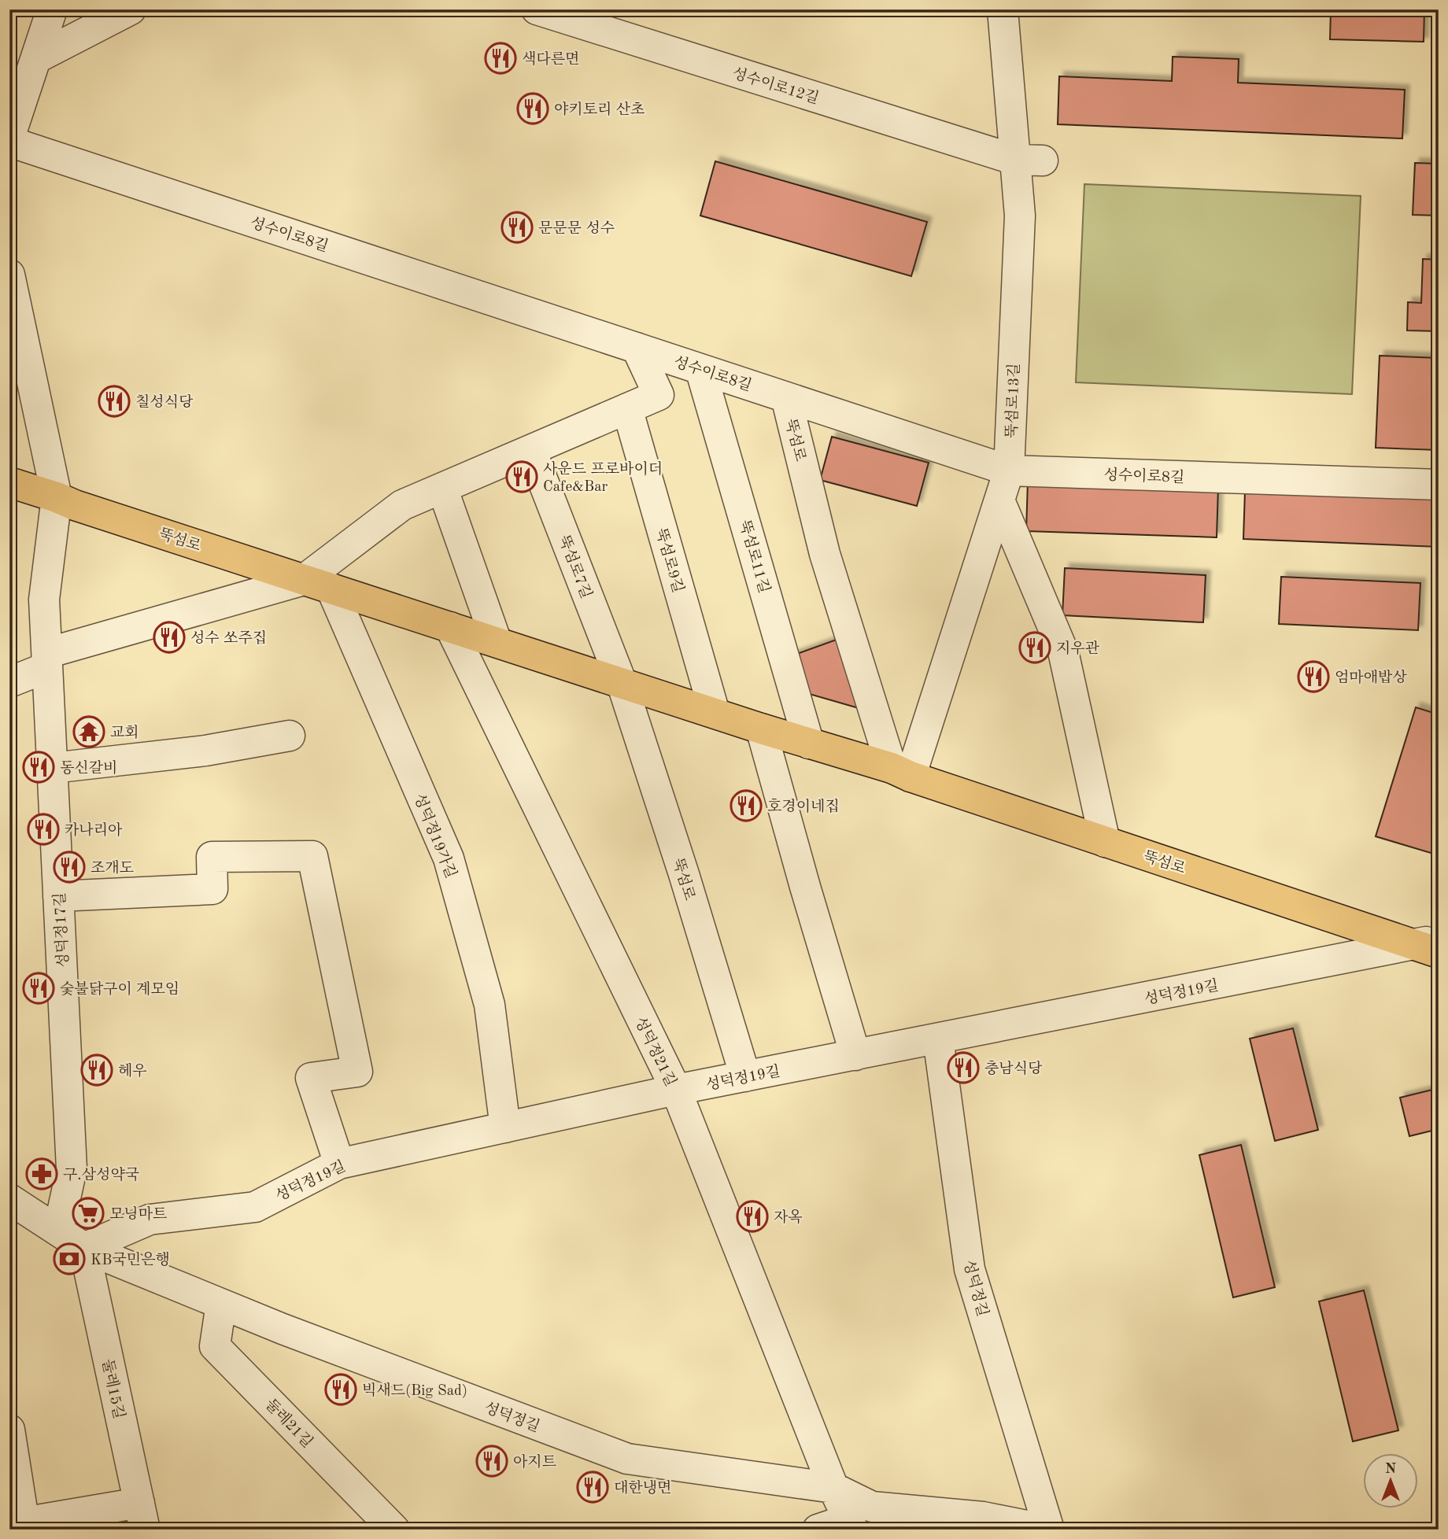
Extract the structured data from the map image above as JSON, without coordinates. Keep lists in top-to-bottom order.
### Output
{
  "streets": {
    "main road": ["뚝섬로"],
    "street": [
      "성수이로12길",
      "성수이로8길",
      "뚝섬로13길",
      "뚝섬로11길",
      "뚝섬로9길",
      "뚝섬로7길",
      "성덕정19가길",
      "성덕정17길",
      "성덕정19길",
      "성덕정21길",
      "성덕정길",
      "둘레15길",
      "둘레21길"
    ]
  },
  "crossings": [
    ["성수이로12길", "뚝섬로13길"],
    ["성수이로8길", "뚝섬로13길"],
    ["성수이로8길", "뚝섬로"],
    ["성수이로8길", "뚝섬로11길"],
    ["뚝섬로13길", "뚝섬로"],
    ["뚝섬로", "뚝섬로11길"],
    ["뚝섬로", "뚝섬로9길"],
    ["뚝섬로", "뚝섬로7길"],
    ["뚝섬로", "성덕정19가길"],
    ["뚝섬로", "성덕정17길"],
    ["뚝섬로", "성덕정19길"],
    ["뚝섬로", "성덕정21길"],
    ["성덕정19가길", "성덕정19길"],
    ["성덕정17길", "성덕정길"],
    ["성덕정19길", "성덕정21길"],
    ["성덕정19길", "성덕정길"],
    ["성덕정19길", "둘레15길"],
    ["성덕정21길", "성덕정길"],
    ["성덕정길", "둘레15길"],
    ["성덕정길", "둘레21길"]
  ],
  "places": {
    "restaurant": [
      "색다른면",
      "야키토리 산초",
      "문문문 성수",
      "칠성식당",
      "사운드 프로바이더 Cafe&Bar",
      "성수 쏘주집",
      "지우관",
      "엄마애밥상",
      "동신갈비",
      "호경이네집",
      "카나리아",
      "조개도",
      "숯불닭구이 계모임",
      "충남식당",
      "헤우",
      "자옥",
      "빅새드(Big Sad)",
      "아지트",
      "대한냉면"
    ],
    "temple": ["교회"],
    "pharmacy": ["구.삼성약국"],
    "supermarket": ["모닝마트"],
    "bank": ["KB국민은행"]
  },
  "north": "top"
}
